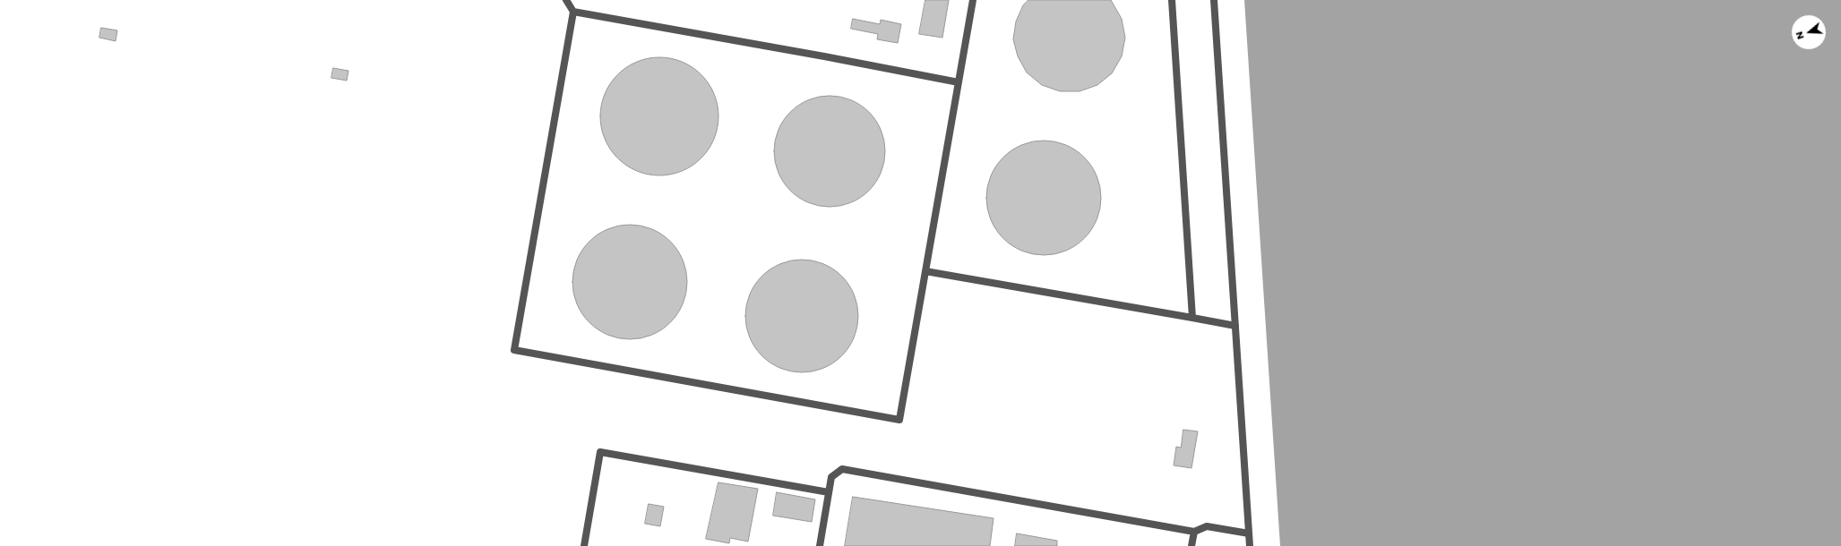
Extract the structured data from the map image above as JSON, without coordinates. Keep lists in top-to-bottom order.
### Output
{
  "north": "left"
}
